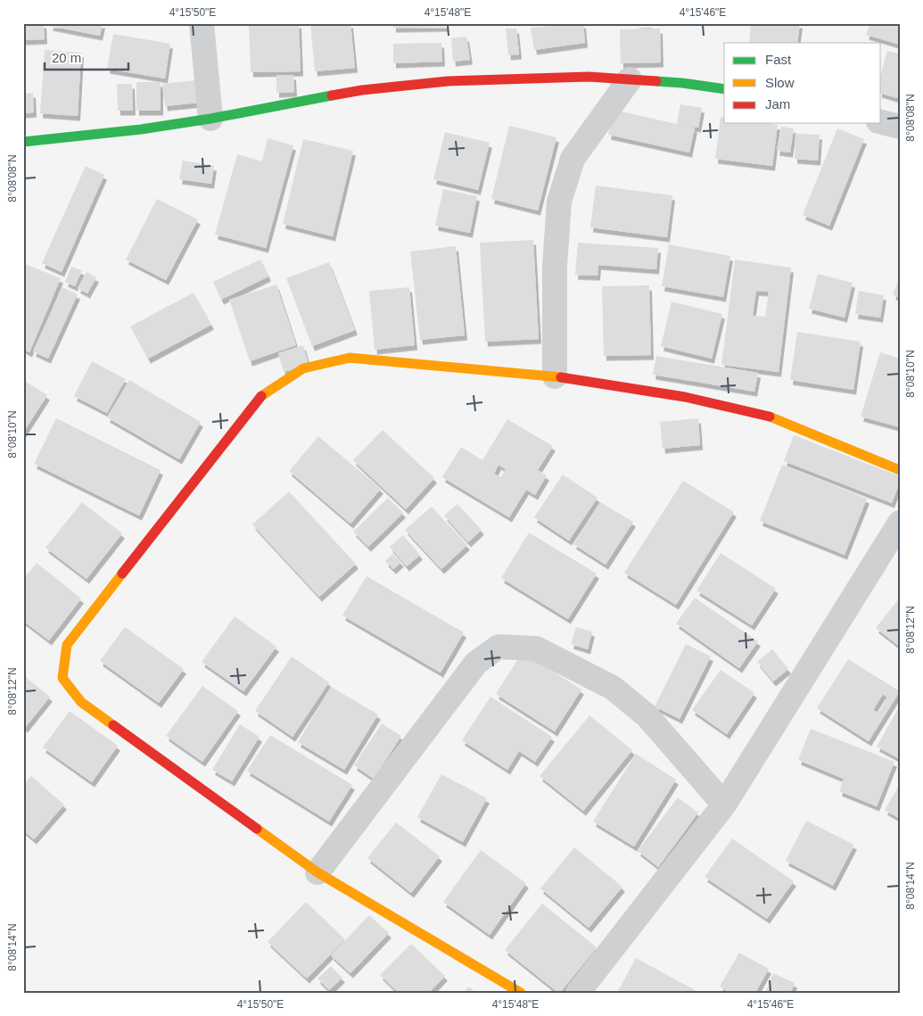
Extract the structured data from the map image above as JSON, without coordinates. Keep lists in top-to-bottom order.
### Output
{
  "legend": ["Fast", "Slow", "Jam"],
  "scale_bar": "20 m",
  "coordinates": [
    "4°15'50\"E",
    "4°15'48\"E",
    "4°15'46\"E",
    "8°08'08\"N",
    "8°08'10\"N",
    "8°08'12\"N",
    "8°08'14\"N"
  ]
}
